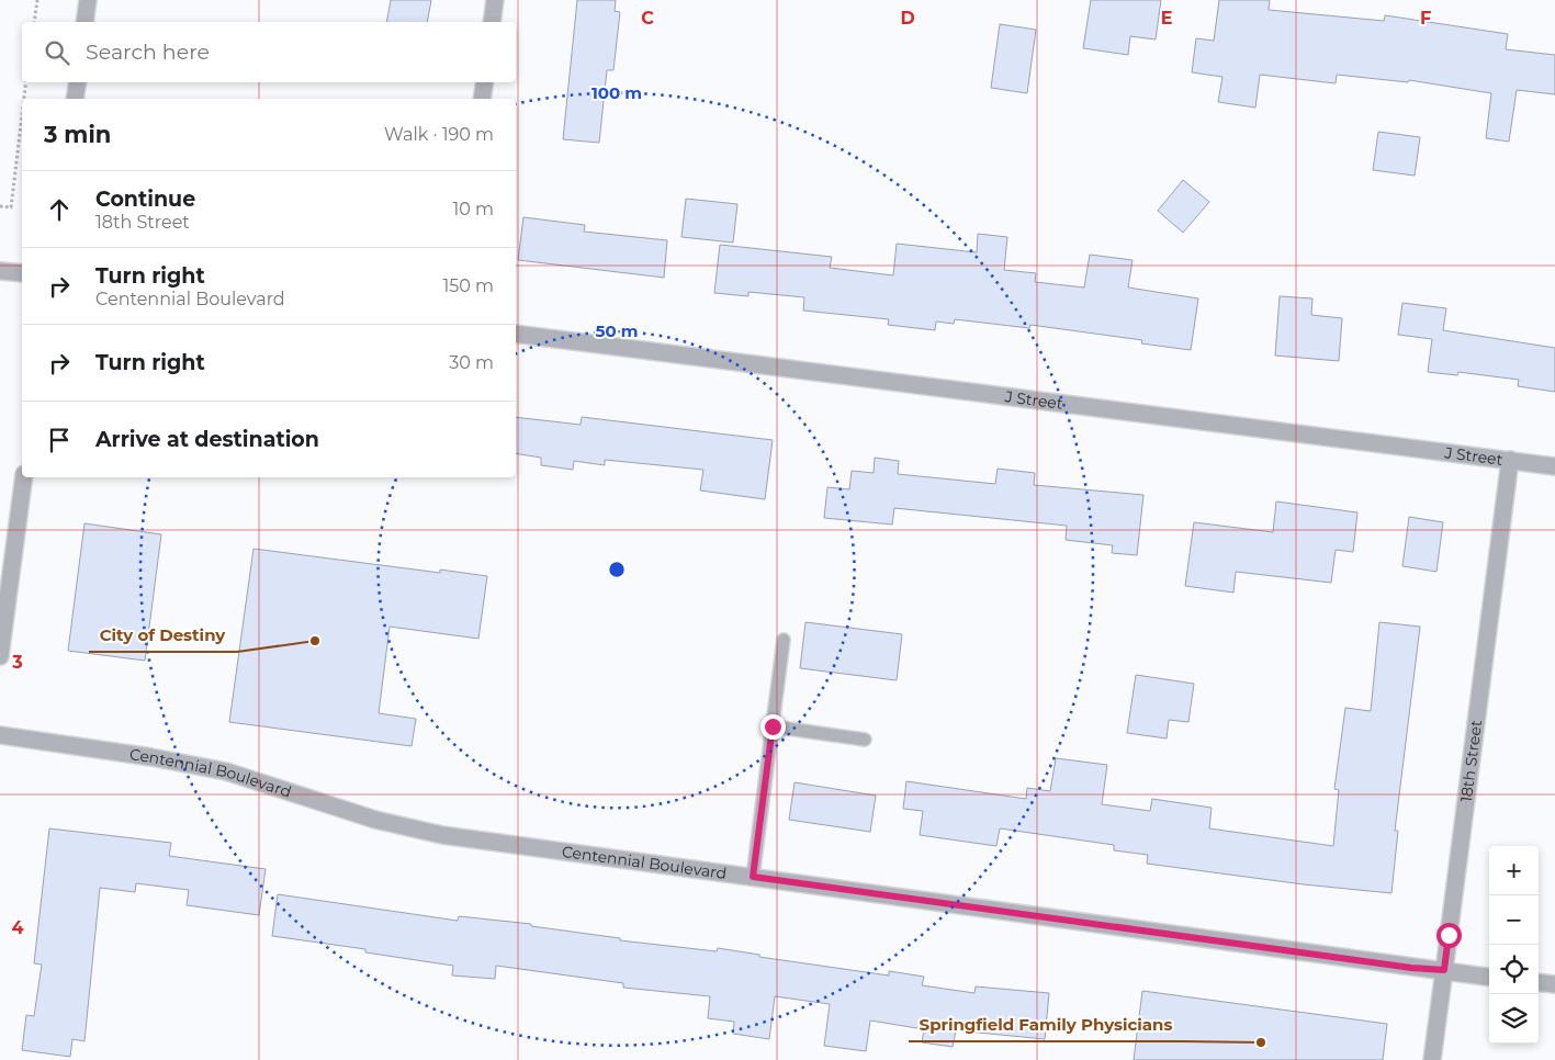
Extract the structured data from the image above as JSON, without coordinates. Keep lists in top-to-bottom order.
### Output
{
  "streets": {
    "street": ["J Street", "18th Street", "Centennial Boulevard"]
  },
  "crossings": [
    ["J Street", "18th Street"],
    ["18th Street", "Centennial Boulevard"]
  ],
  "places": ["City of Destiny", "Springfield Family Physicians"],
  "page": {
    "search": "Search here",
    "heading": ["3 min", "Walk · 190 m"],
    "list": [
      ["Continue", "18th Street", "10 m"],
      ["Turn right", "Centennial Boulevard", "150 m"],
      ["Turn right", "30 m"],
      "Arrive at destination"
    ],
    "map_buttons": ["+", "−"]
  },
  "grid": {
    "columns": [
      "C",
      "D",
      "E",
      "F"
    ],
    "rows": ["3", "4"]
  },
  "rings": ["100 m", "50 m"]
}
